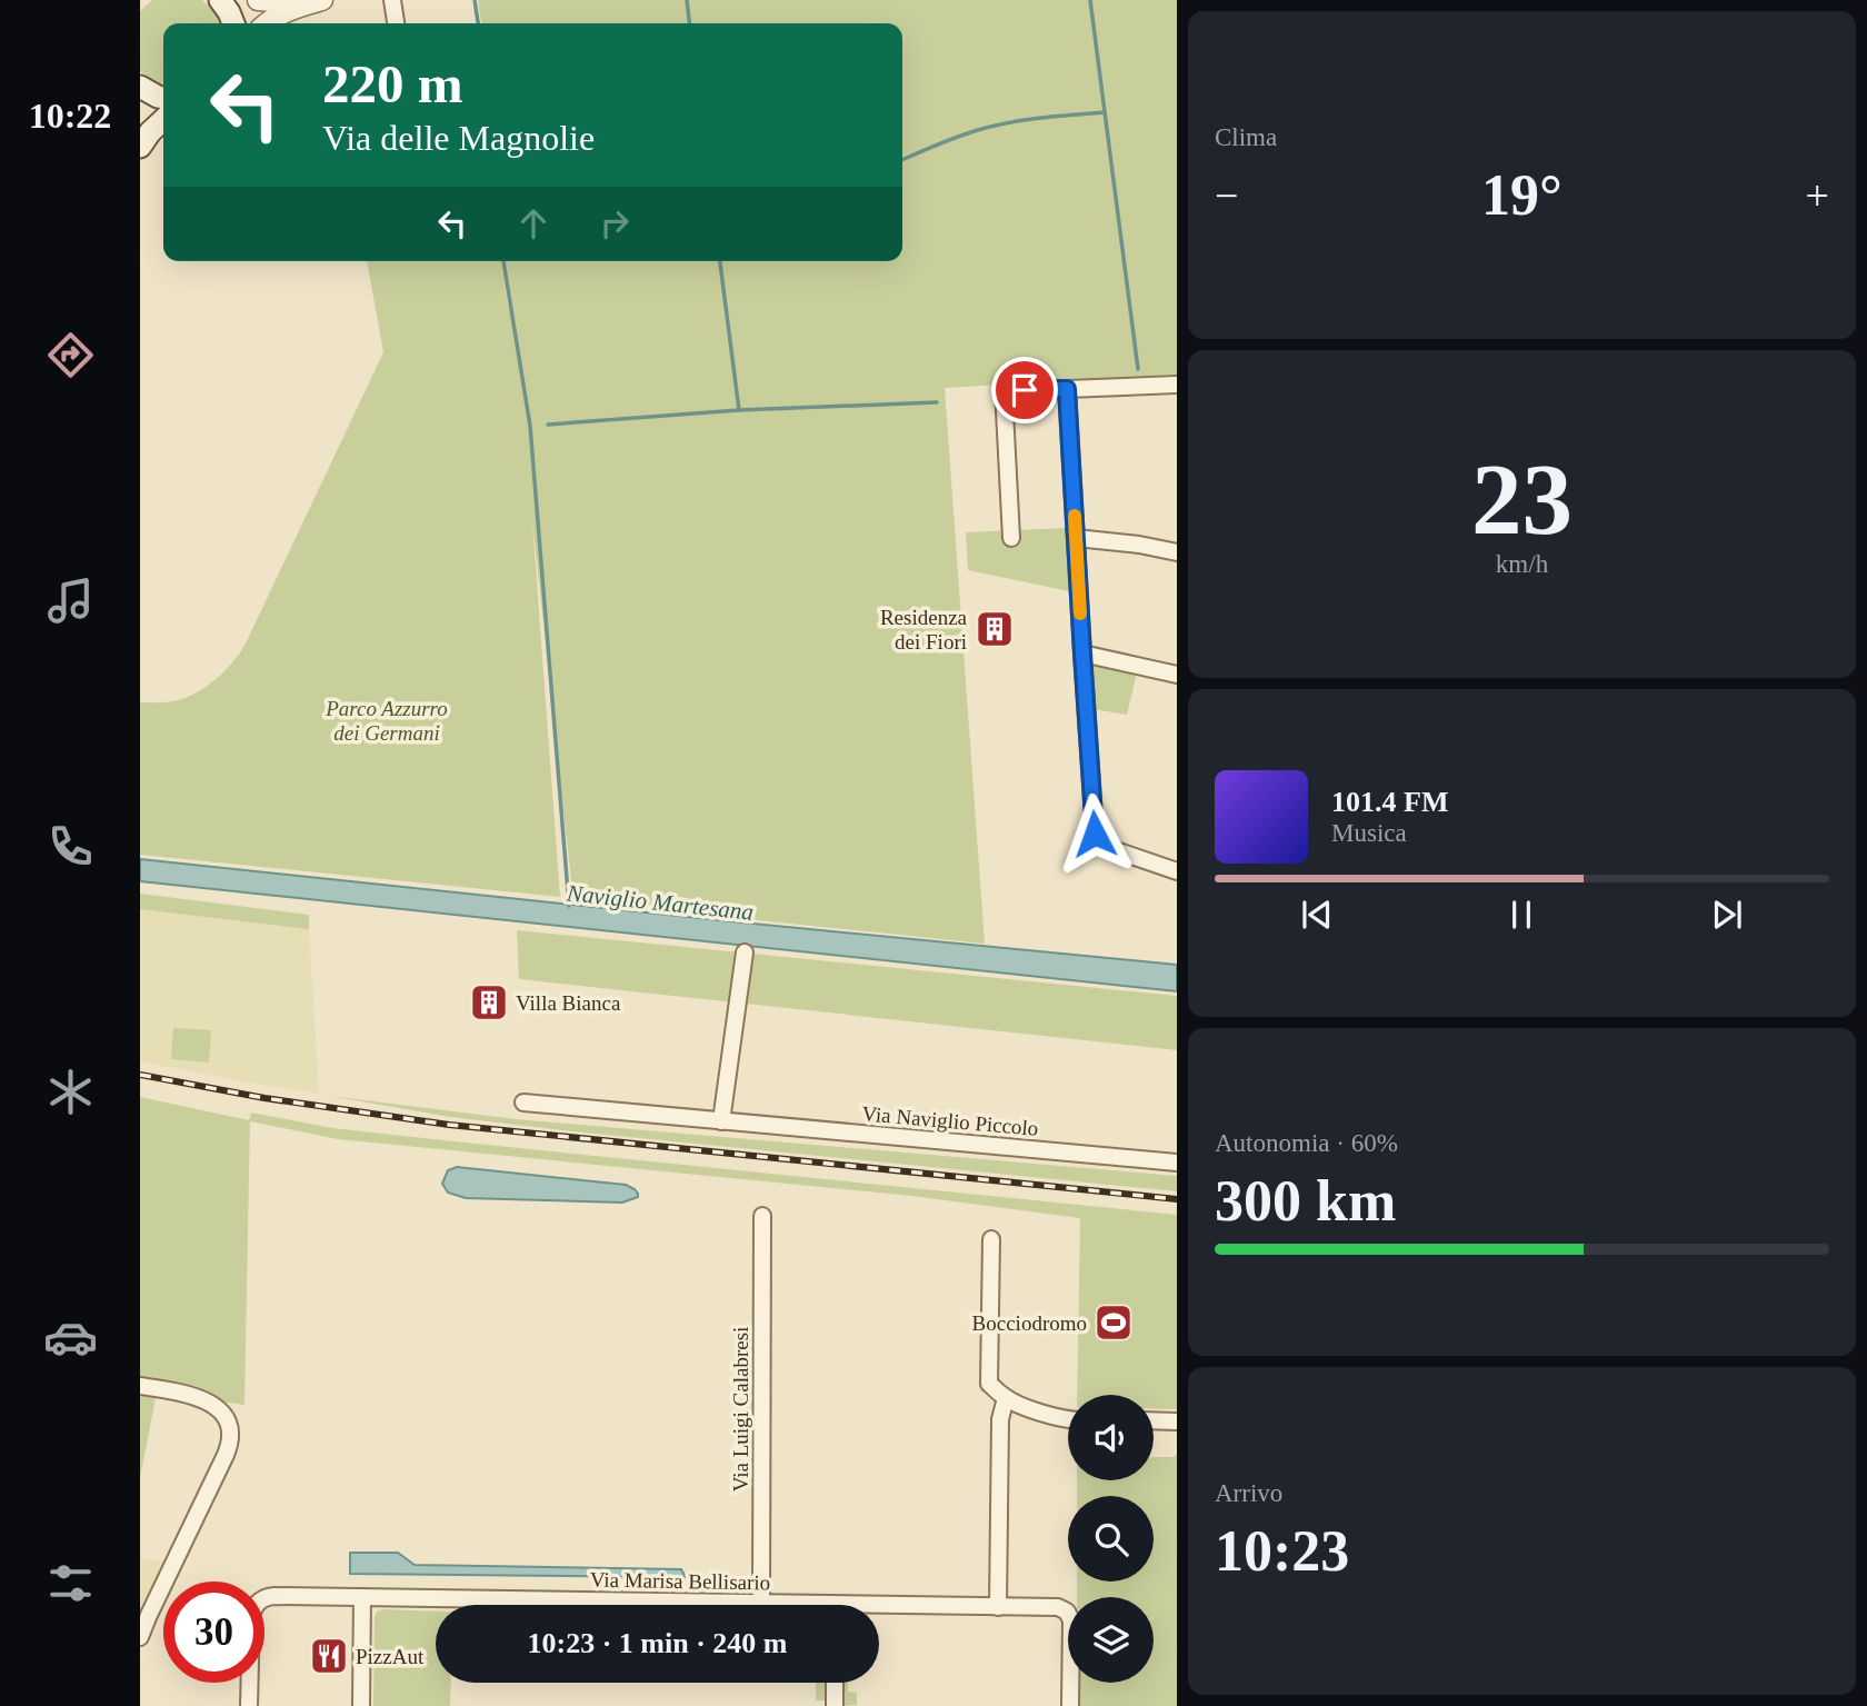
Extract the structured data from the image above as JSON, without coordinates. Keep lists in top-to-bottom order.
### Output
{
  "streets": {
    "street": ["Via Naviglio Piccolo", "Via Luigi Calabresi", "Via Marisa Bellisario"]
  },
  "crossings": [
    ["Via Luigi Calabresi", "Via Marisa Bellisario"]
  ],
  "water": ["Naviglio Martesana"],
  "parks": ["Parco Azzurro dei Germani"],
  "places": {
    "building": ["Residenza dei Fiori", "Villa Bianca"],
    "sports": ["Bocciodromo"],
    "restaurant": ["PizzAut"]
  },
  "page": {
    "tabs": "10:22",
    "tile": [
      "Clima",
      ["23", "km/h"],
      ["Autonomia · 60%", "300 km"],
      ["Arrivo", "10:23"]
    ],
    "turn": ["220 m", "Via delle Magnolie"],
    "heat": ["−", "19°", "+"],
    "song": ["101.4 FM", "Musica"],
    "limit": "30",
    "trip": "10:23 · 1 min · 240 m"
  }
}
